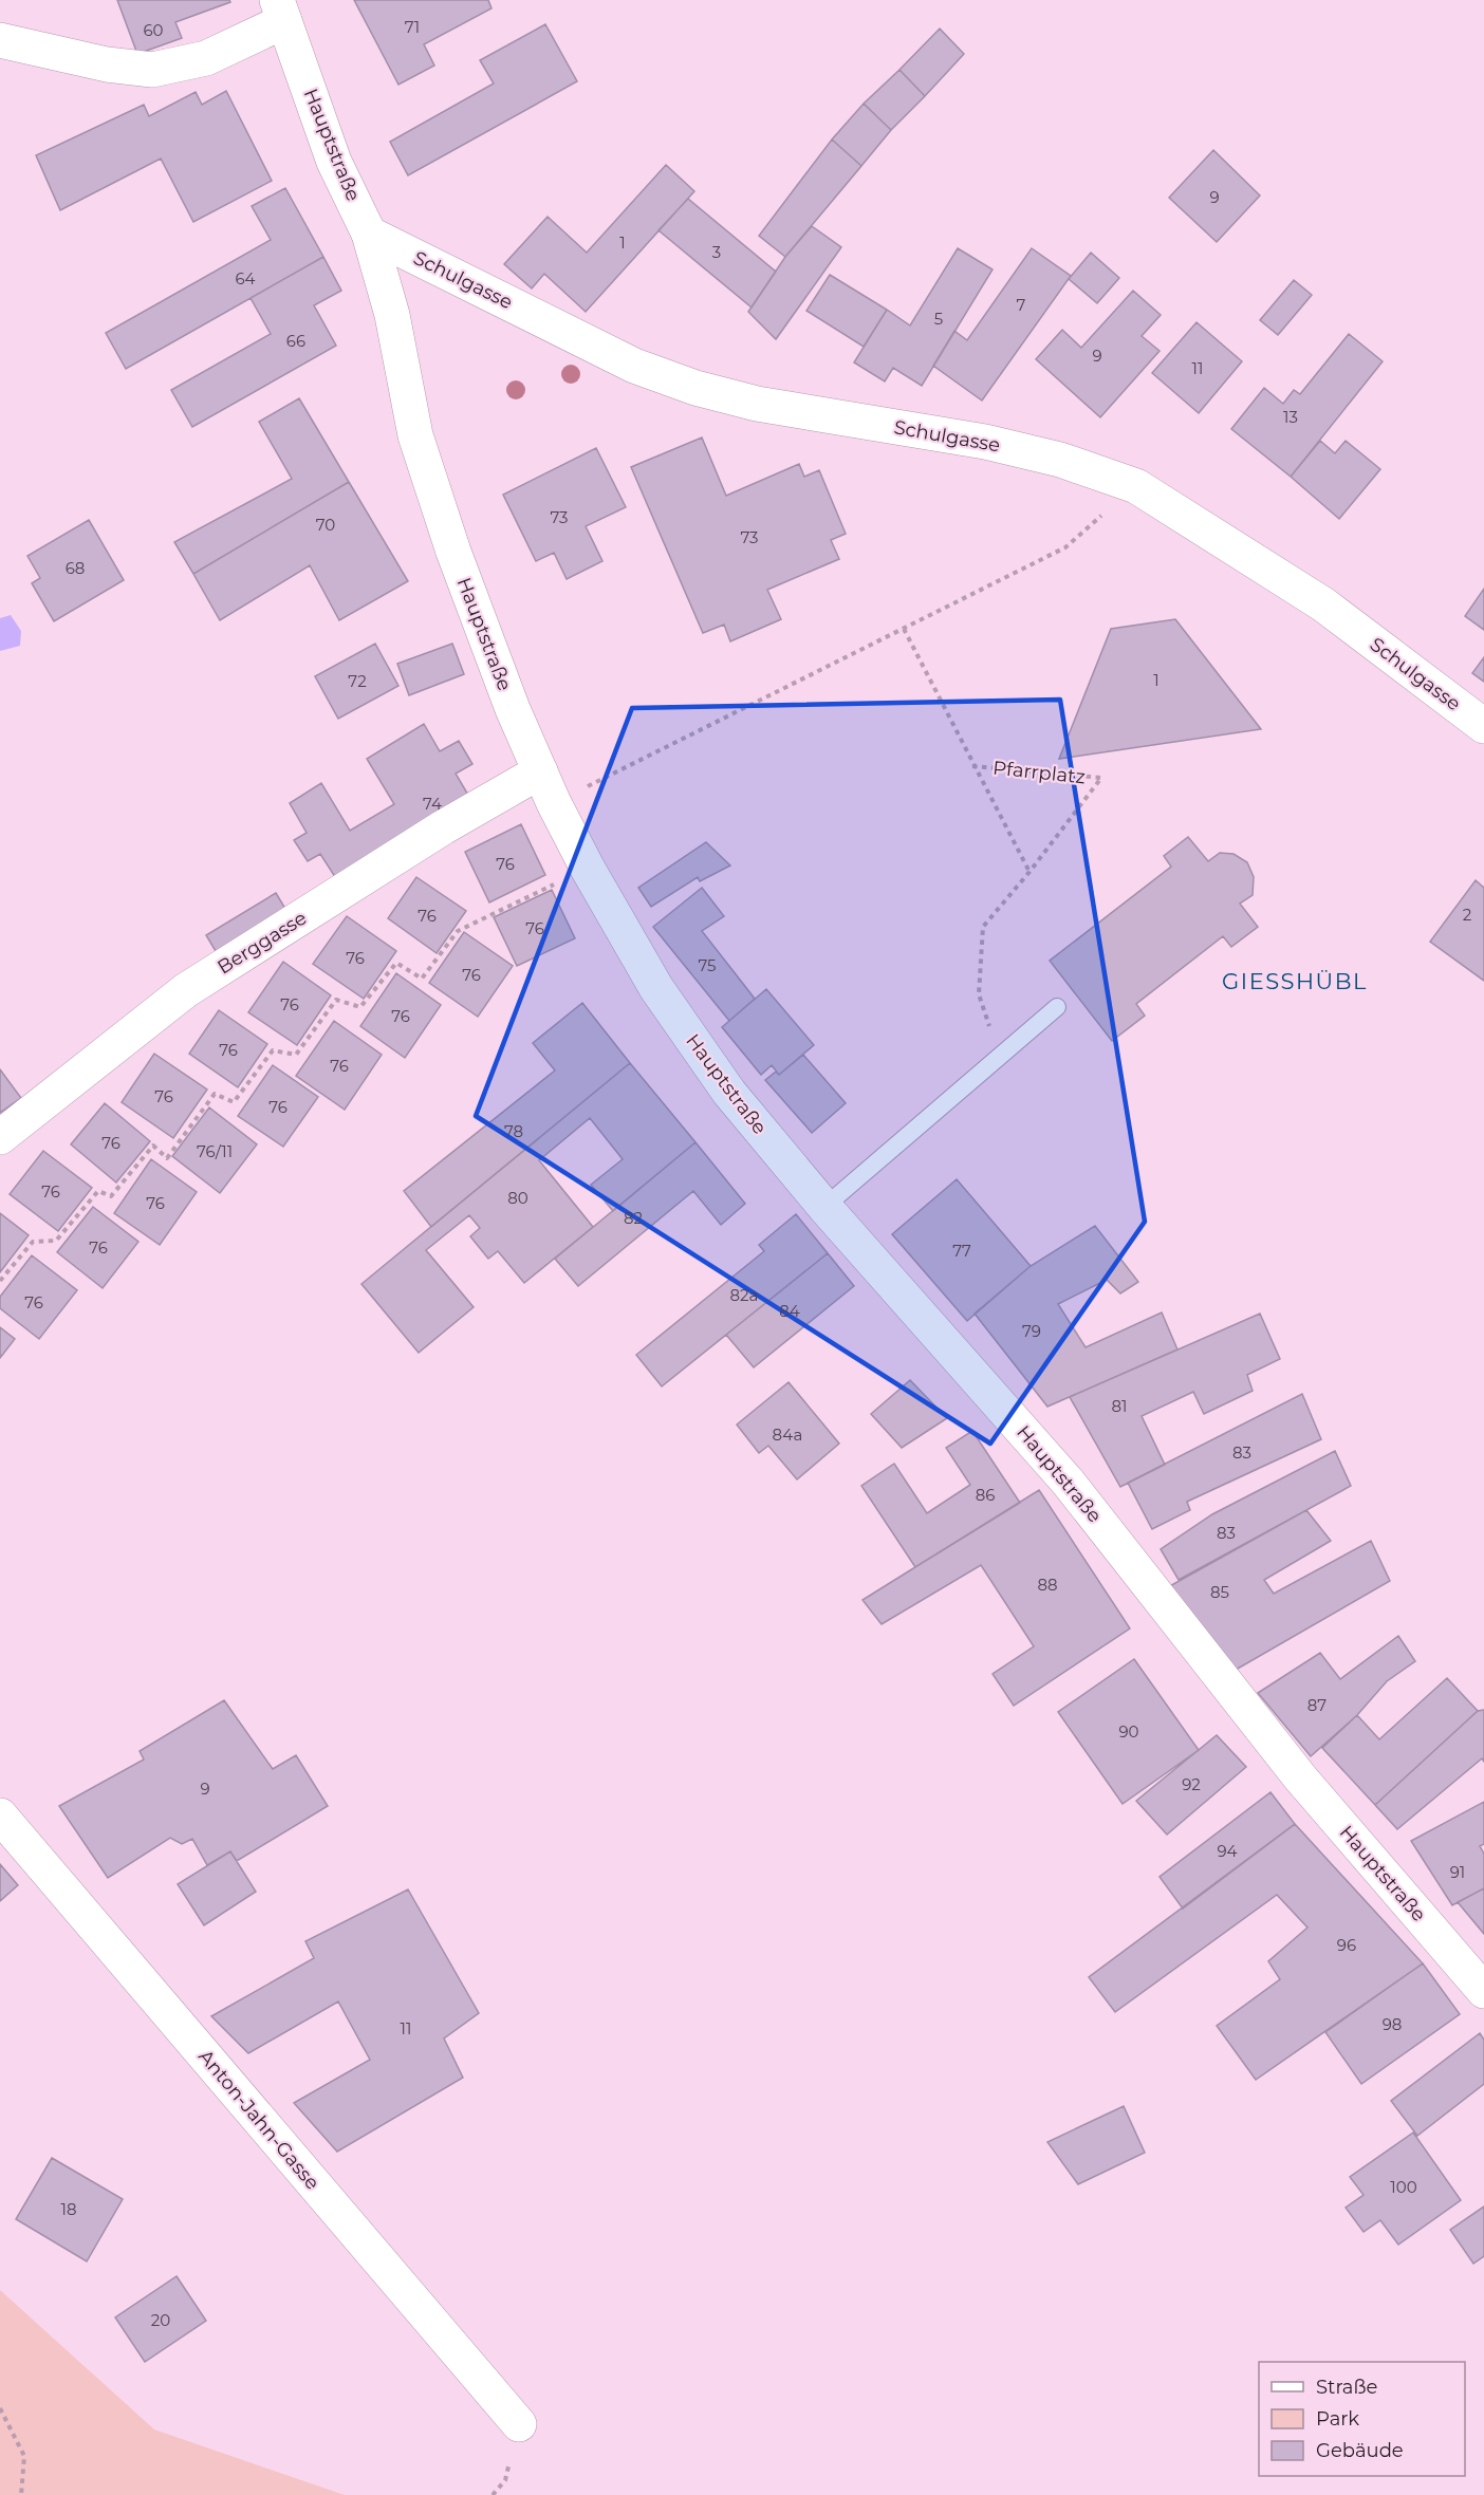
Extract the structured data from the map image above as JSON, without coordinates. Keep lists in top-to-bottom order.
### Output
{
  "streets": {
    "street": [
      "Hauptstraße",
      "Schulgasse",
      "Berggasse",
      "Anton-Jahn-Gasse"
    ],
    "path": ["Pfarrplatz"]
  },
  "crossings": [
    ["Hauptstraße", "Schulgasse"],
    ["Hauptstraße", "Berggasse"]
  ],
  "districts": ["GIESSHÜBL"],
  "house_numbers": [
    "71",
    "60",
    "9",
    "1",
    "3",
    "64",
    "7",
    "5",
    "66",
    "9",
    "11",
    "13",
    "73",
    "70",
    "73",
    "68",
    "1",
    "72",
    "74",
    "76",
    "2",
    "76",
    "76",
    "76",
    "75",
    "76",
    "76",
    "76",
    "76",
    "76",
    "76",
    "76",
    "78",
    "76",
    "76/11",
    "76",
    "80",
    "76",
    "82",
    "76",
    "77",
    "82a",
    "76",
    "84",
    "79",
    "81",
    "84a",
    "83",
    "86",
    "83",
    "88",
    "85",
    "87",
    "90",
    "92",
    "9",
    "94",
    "91",
    "96",
    "98",
    "11",
    "100",
    "18",
    "20"
  ],
  "legend": ["Straße", "Park", "Gebäude"]
}
